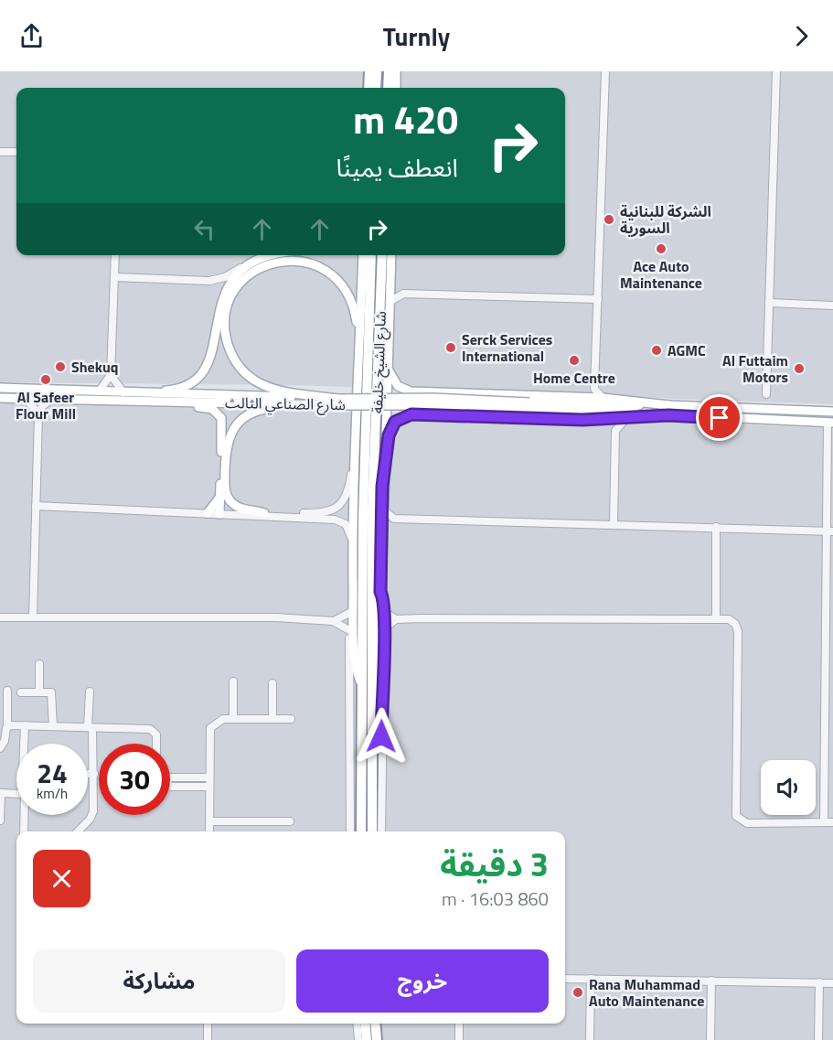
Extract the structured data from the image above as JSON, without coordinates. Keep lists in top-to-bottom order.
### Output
{
  "streets": {
    "highway": ["شارع الشيخ خليفة"],
    "main road": ["شارع الصناعي الثالث"]
  },
  "places": [
    "الشركة للبنانية السورية",
    "Ace Auto Maintenance",
    "Serck Services International",
    "AGMC",
    "Home Centre",
    "Shekuq",
    "Al Futtaim Motors",
    "Al Safeer Flour Mill",
    "Rana Muhammad Auto Maintenance"
  ],
  "page": {
    "header": "Turnly",
    "turn": ["420 m", "انعطف يمينًا"],
    "speed": "24 km/h",
    "limit": "30",
    "heading": ["3 دقيقة", "860 m · 16:03"],
    "buttons": ["خروج", "مشاركة"]
  }
}
